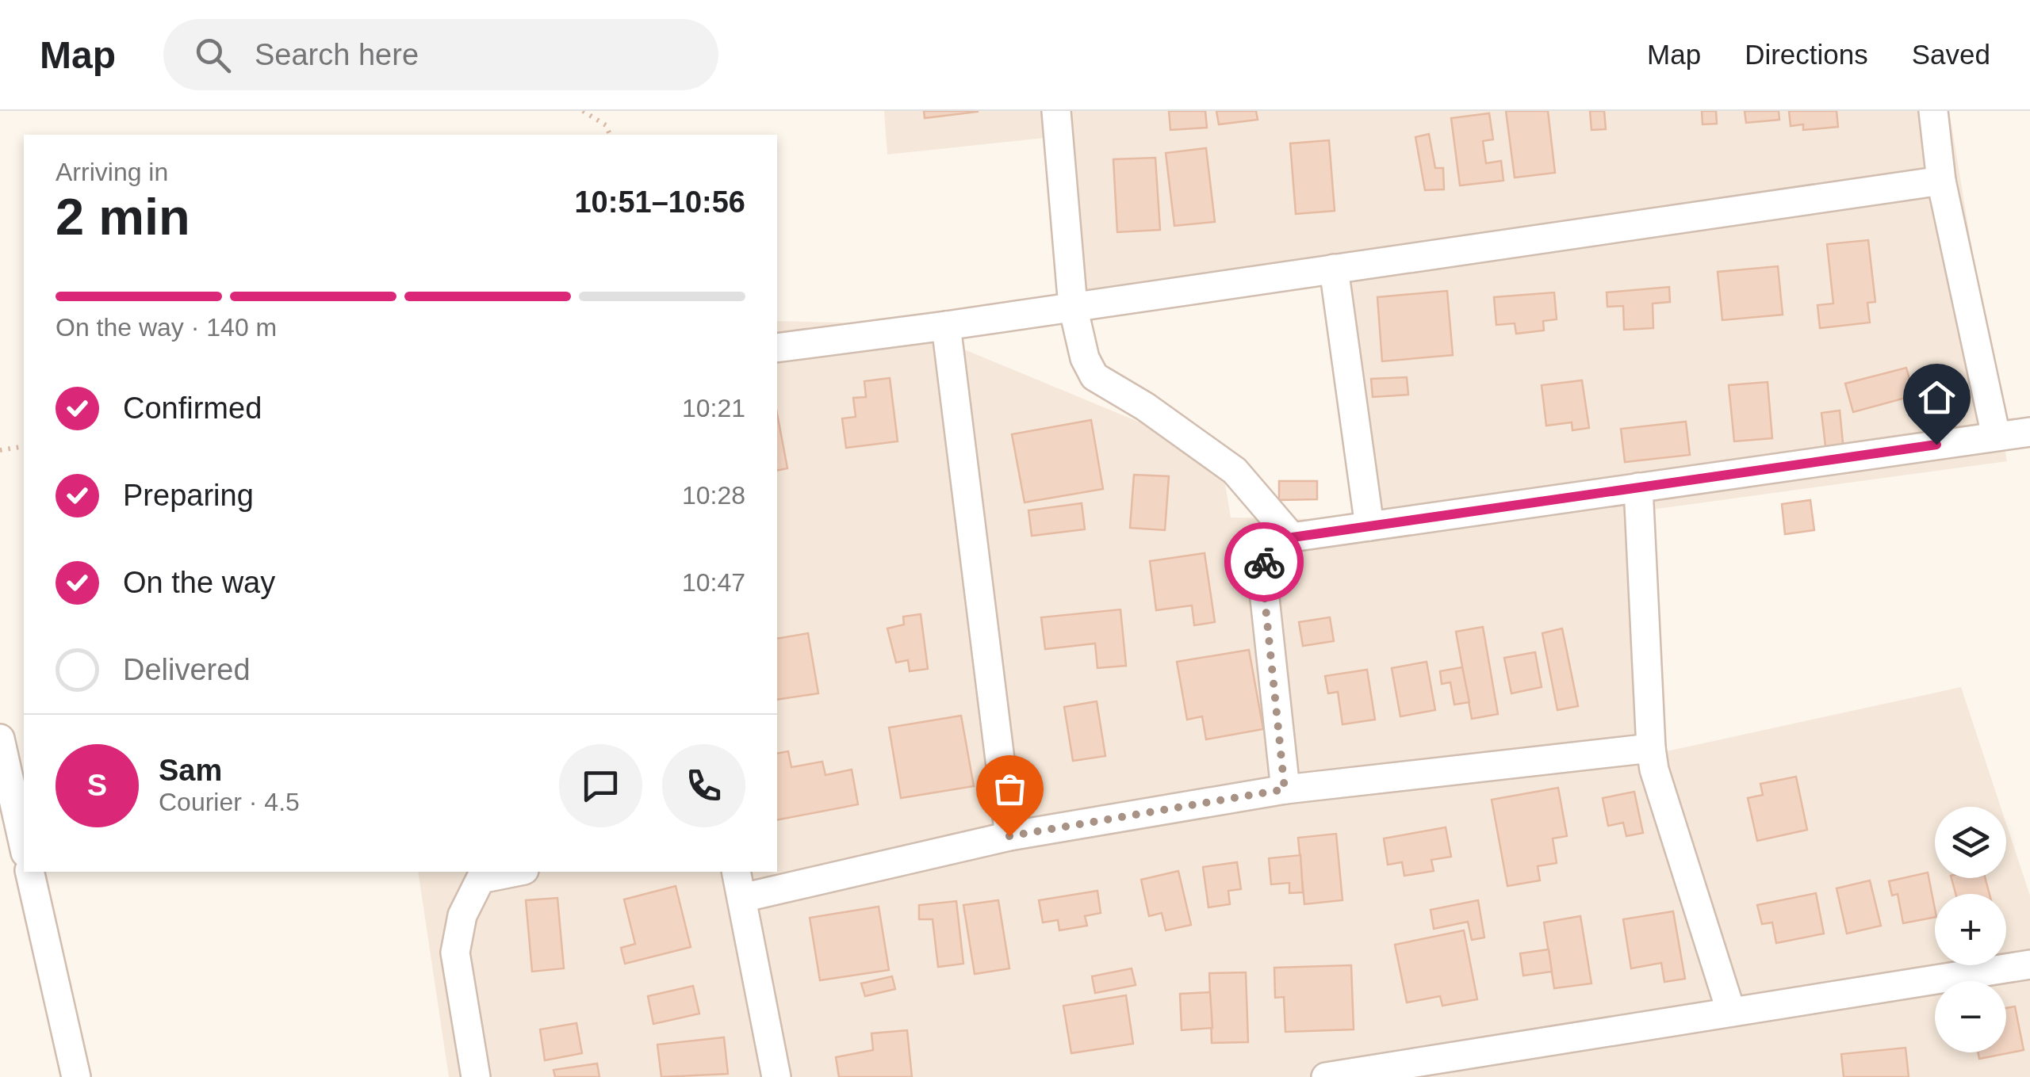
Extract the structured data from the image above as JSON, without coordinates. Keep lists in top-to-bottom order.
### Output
{
  "page": {
    "header": "Map",
    "search": "Search here",
    "nav": ["Map", "Directions", "Saved"],
    "heading": ["2 min", "Arriving in", "10:51–10:56"],
    "panel": ["Sam", "Courier · 4.5"],
    "bar": "On the way · 140 m",
    "list": [
      ["Confirmed", "10:21"],
      ["Preparing", "10:28"],
      ["On the way", "10:47"],
      "Delivered"
    ],
    "round": "S",
    "map_buttons": ["+", "−"]
  }
}
